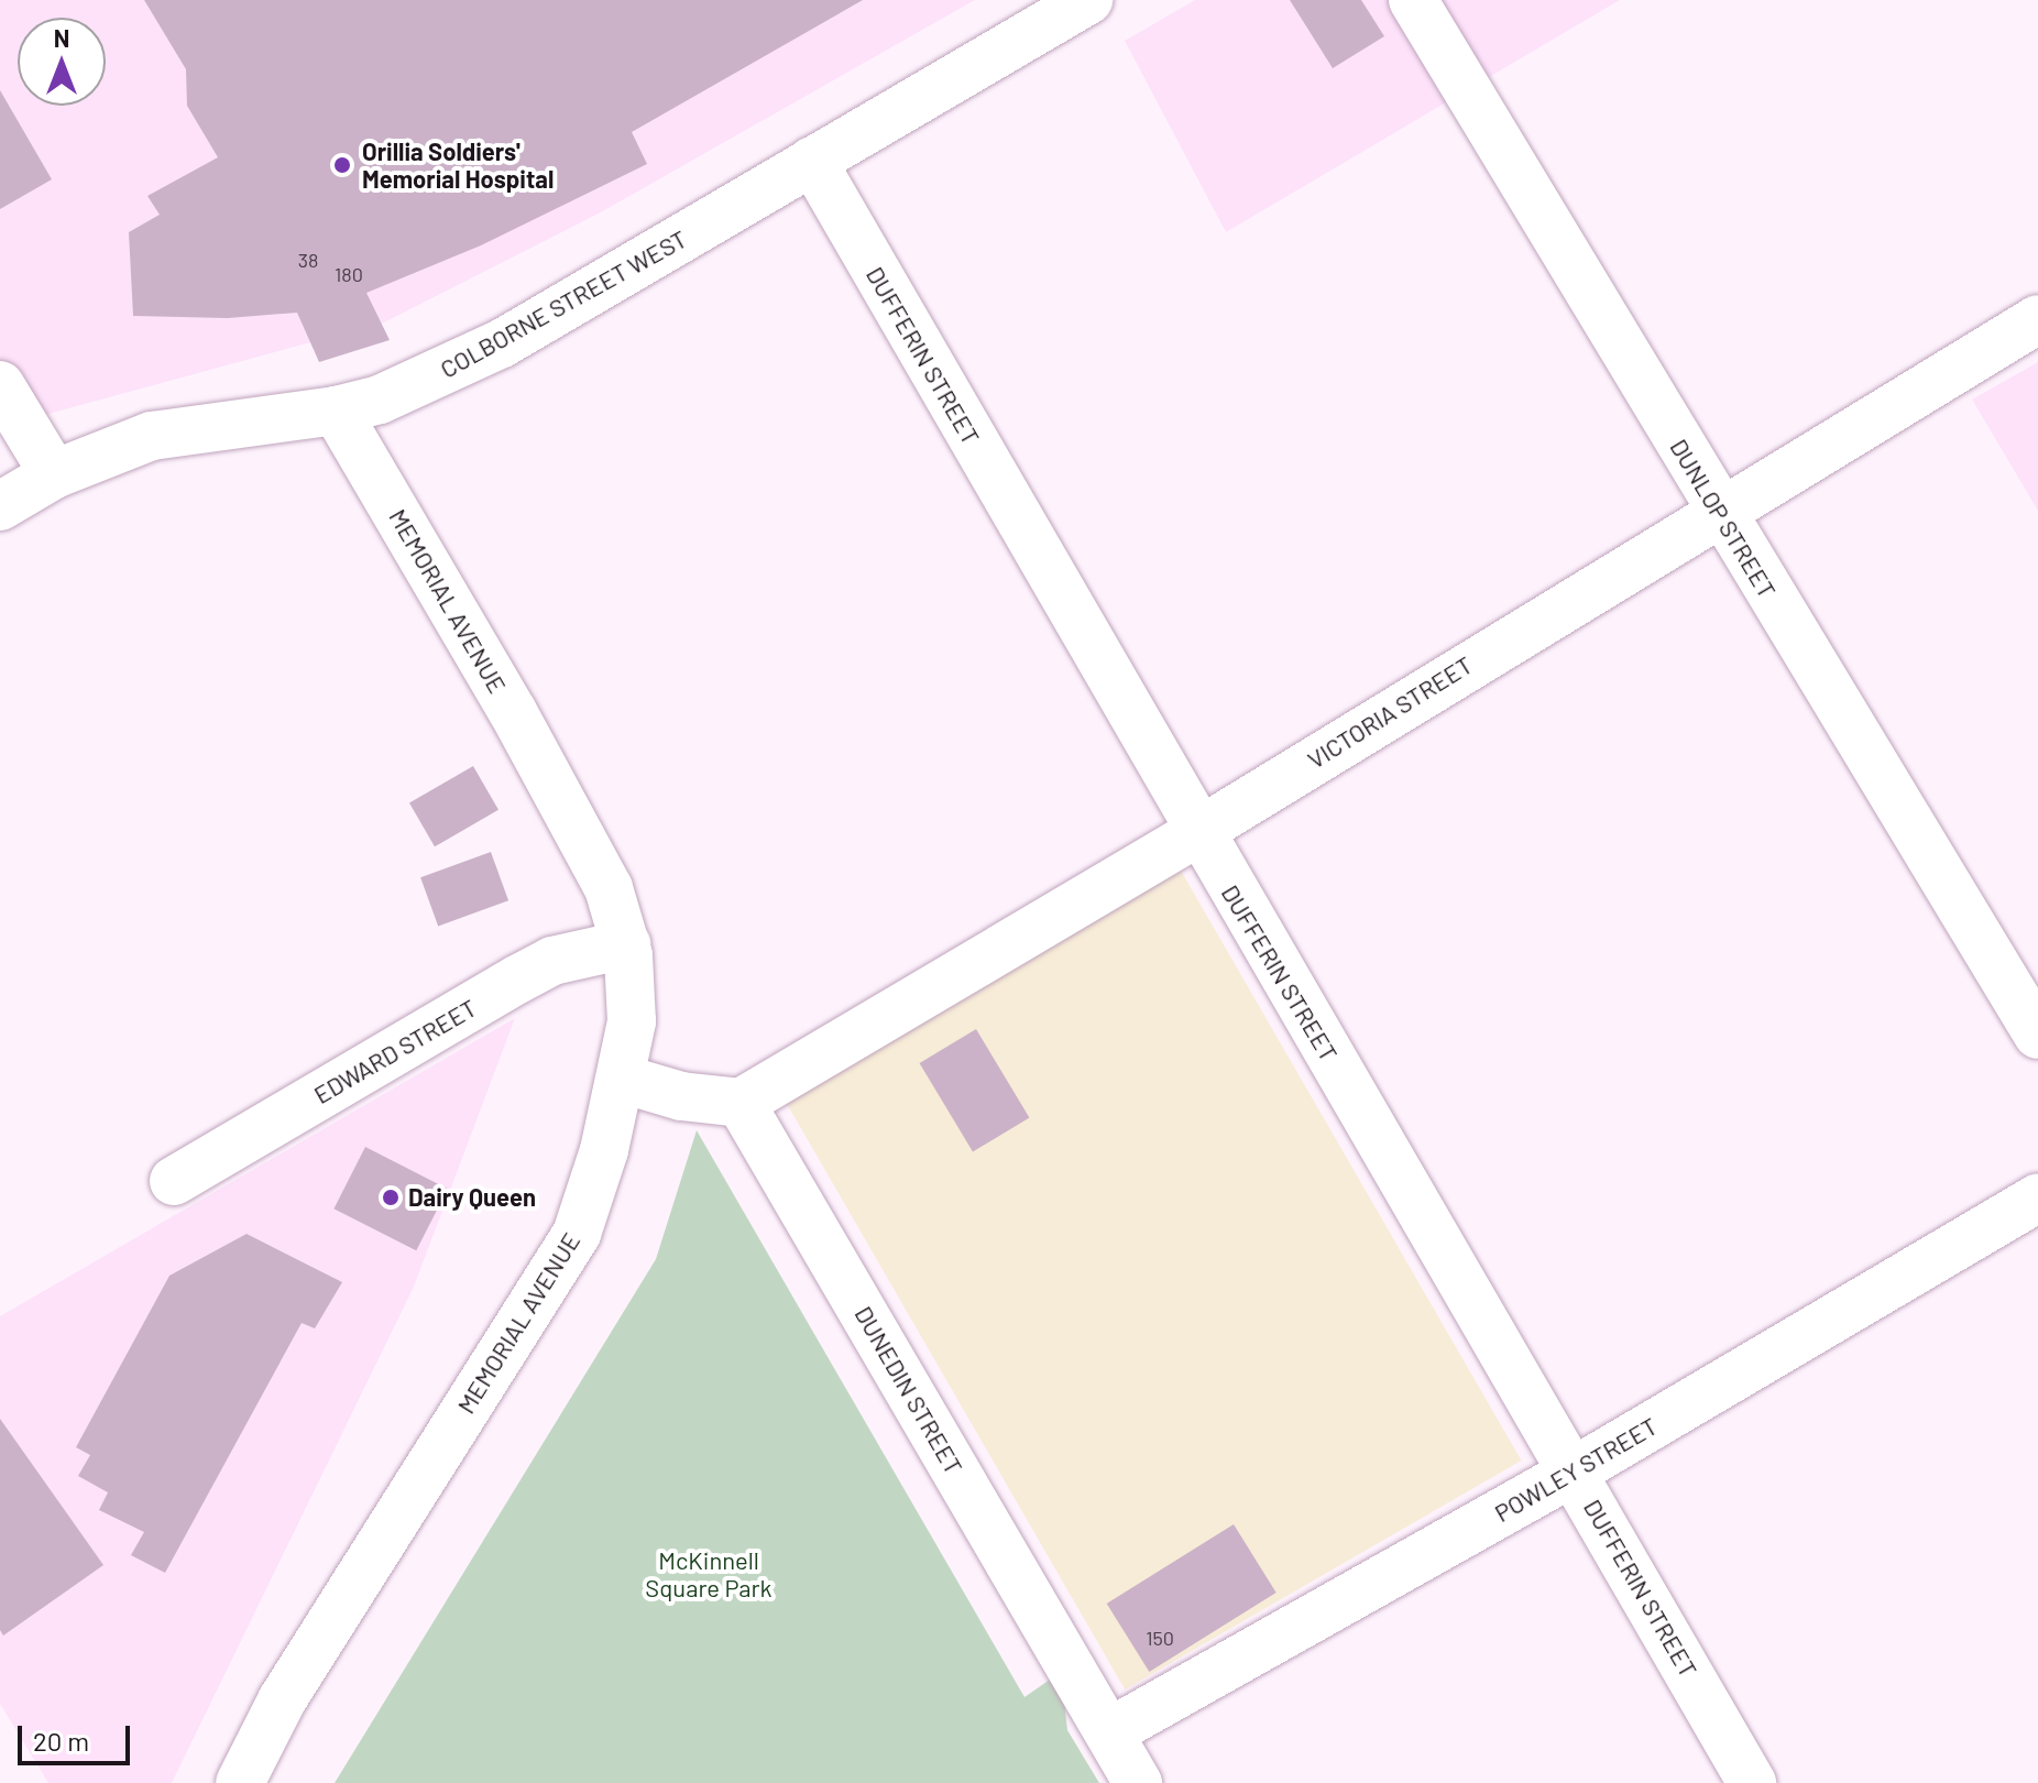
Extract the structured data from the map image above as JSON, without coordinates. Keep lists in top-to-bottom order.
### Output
{
  "streets": {
    "street": [
      "COLBORNE STREET WEST",
      "DUFFERIN STREET",
      "DUNLOP STREET",
      "MEMORIAL AVENUE",
      "VICTORIA STREET",
      "EDWARD STREET",
      "DUNEDIN STREET",
      "POWLEY STREET"
    ]
  },
  "crossings": [
    ["COLBORNE STREET WEST", "DUFFERIN STREET"],
    ["COLBORNE STREET WEST", "MEMORIAL AVENUE"],
    ["DUFFERIN STREET", "VICTORIA STREET"],
    ["DUFFERIN STREET", "POWLEY STREET"],
    ["DUNLOP STREET", "VICTORIA STREET"],
    ["MEMORIAL AVENUE", "EDWARD STREET"],
    ["VICTORIA STREET", "DUNEDIN STREET"],
    ["DUNEDIN STREET", "POWLEY STREET"]
  ],
  "parks": ["McKinnell Square Park"],
  "places": ["Orillia Soldiers' Memorial Hospital", "Dairy Queen"],
  "house_numbers": ["38", "180", "150"],
  "scale_bar": "20 m",
  "north": "top"
}
